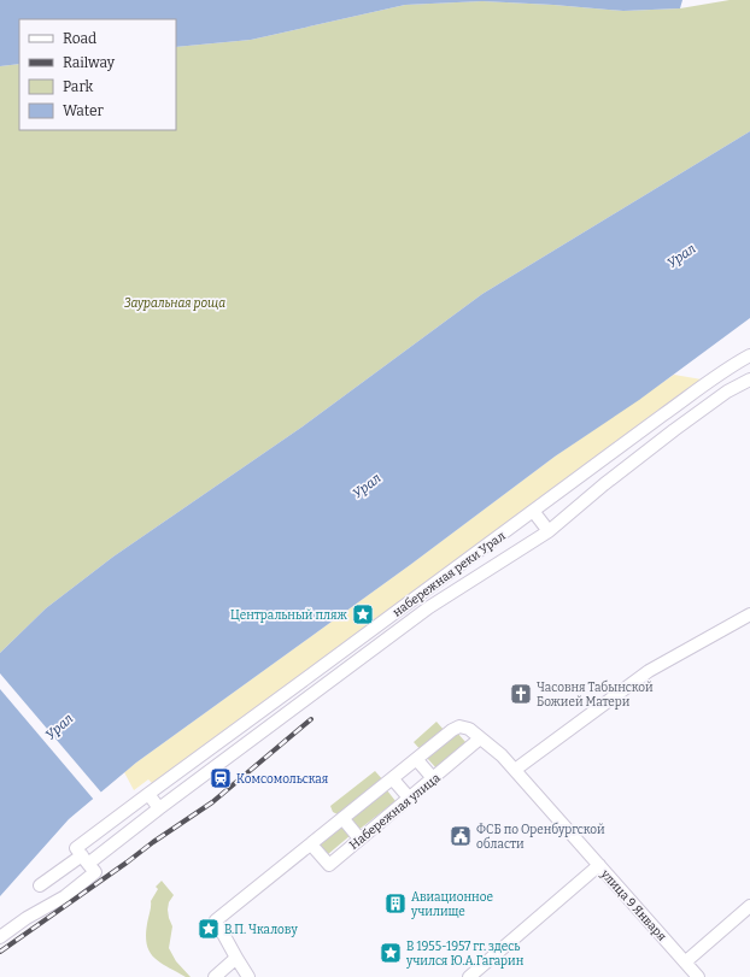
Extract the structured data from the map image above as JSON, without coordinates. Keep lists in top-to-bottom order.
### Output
{
  "streets": {
    "street": ["набережная реки Урал", "Набережная улица", "улица 9 Января"]
  },
  "crossings": [
    ["Набережная улица", "улица 9 Января"]
  ],
  "water": ["Урал"],
  "parks": ["Зауральная роща"],
  "places": {
    "place": ["Центральный пляж", "В.П. Чкалову", "В 1955-1957 гг. здесь учился Ю.А.Гагарин"],
    "church": ["Часовня Табынской Божией Матери"],
    "station": ["Комсомольская"],
    "public building": ["ФСБ по Оренбургской области"],
    "building": ["Авиационное училище"]
  },
  "legend": [
    "Road",
    "Railway",
    "Park",
    "Water"
  ]
}
